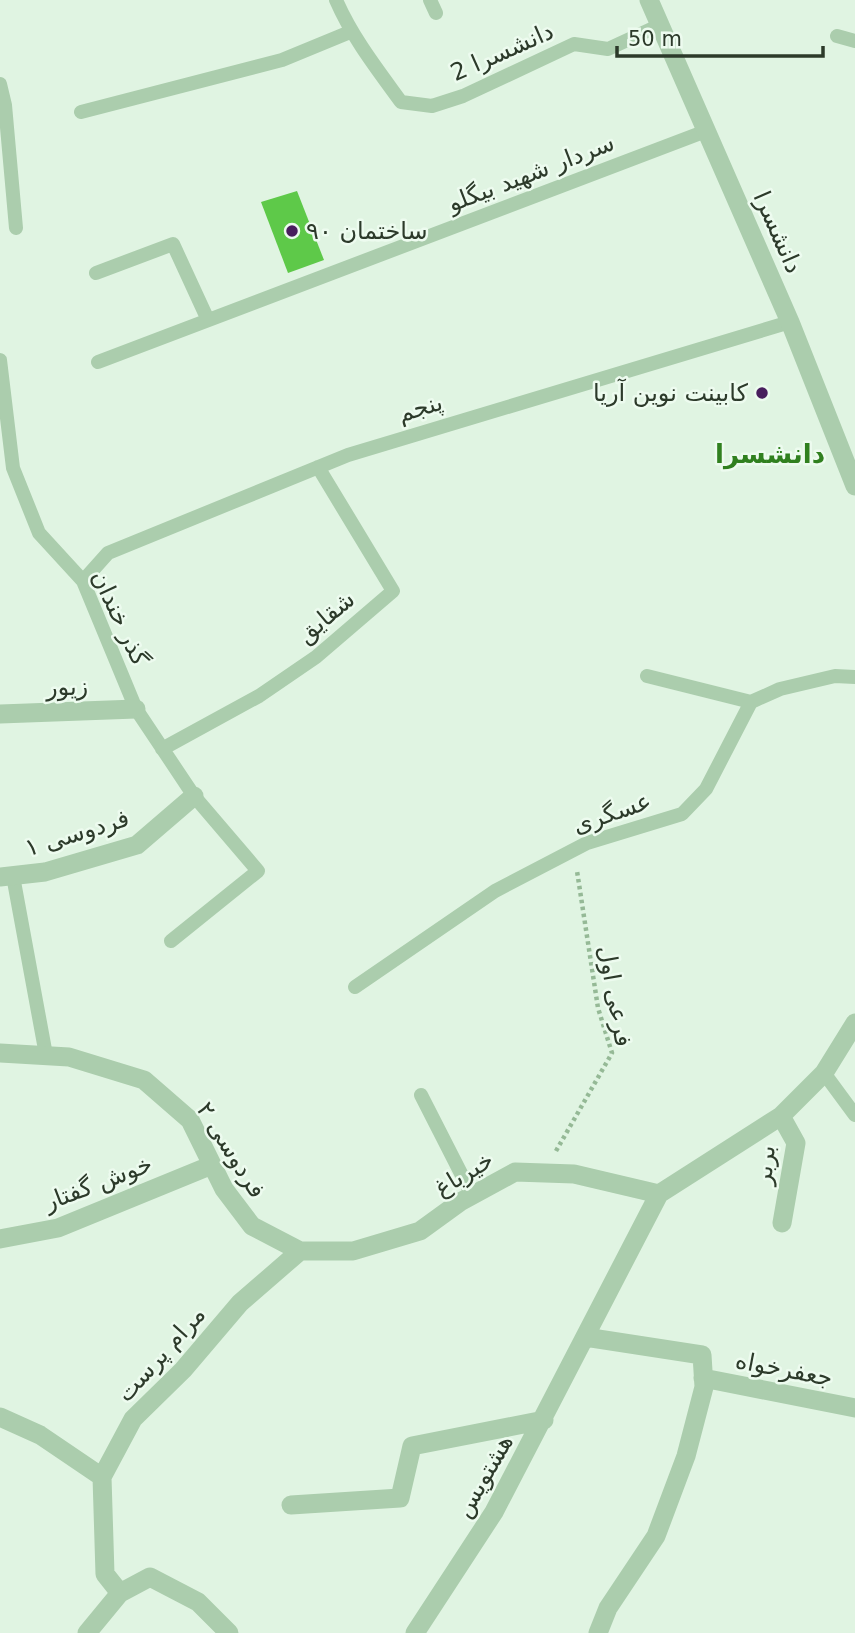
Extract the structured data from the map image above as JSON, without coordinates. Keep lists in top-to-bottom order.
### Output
{
  "streets": {
    "street": [
      "دانشسرا",
      "زیور",
      "فردوسی ۱",
      "فردوسی ۲",
      "بربر",
      "خیرباغ",
      "خوش گفتار",
      "مرام پرست",
      "جعفرخواه",
      "هشتویس"
    ],
    "lane": [
      "دانشسرا 2",
      "سردار شهید بیگلو",
      "پنجم",
      "شقایق",
      "گذر خندان",
      "عسگری"
    ],
    "path": ["فرعی اول"]
  },
  "crossings": [
    ["دانشسرا 2", "دانشسرا"],
    ["سردار شهید بیگلو", "دانشسرا"],
    ["دانشسرا", "پنجم"],
    ["پنجم", "شقایق"],
    ["پنجم", "گذر خندان"],
    ["شقایق", "گذر خندان"],
    ["گذر خندان", "زیور"],
    ["گذر خندان", "فردوسی ۱"],
    ["عسگری", "فرعی اول"],
    ["فرعی اول", "خیرباغ"],
    ["فردوسی ۲", "خیرباغ"],
    ["فردوسی ۲", "خوش گفتار"],
    ["فردوسی ۲", "مرام پرست"],
    ["خیرباغ", "مرام پرست"],
    ["خیرباغ", "هشتویس"]
  ],
  "districts": ["دانشسرا"],
  "places": ["ساختمان ۹۰", "کابینت نوین آریا"],
  "scale_bar": "50 m"
}
